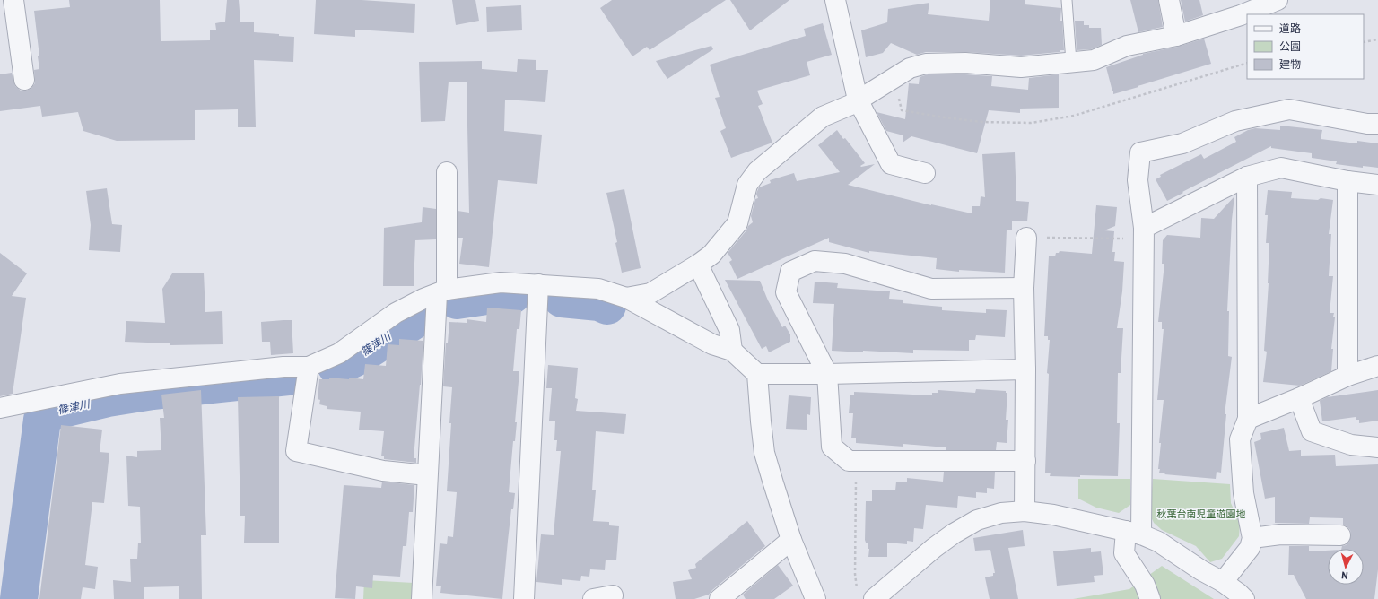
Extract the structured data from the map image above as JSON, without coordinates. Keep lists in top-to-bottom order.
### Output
{
  "water": ["篠津川"],
  "parks": ["秋葉台南児童遊園地"],
  "legend": ["道路", "公園", "建物"],
  "north": "bottom"
}
